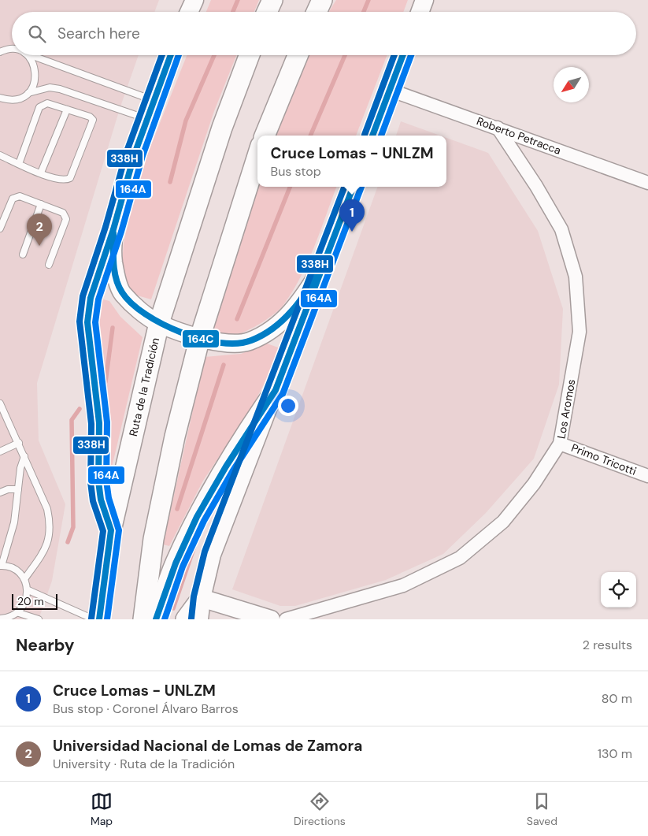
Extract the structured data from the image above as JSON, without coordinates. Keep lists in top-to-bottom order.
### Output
{
  "streets": {
    "main road": ["Ruta de la Tradición"],
    "street": ["Roberto Petracca", "Los Aromos", "Primo Tricotti"]
  },
  "crossings": [
    ["Roberto Petracca", "Los Aromos"],
    ["Los Aromos", "Primo Tricotti"]
  ],
  "lines": ["transit line 164C", "transit line 164A", "transit line 338H"],
  "scale_bar": "20 m",
  "north": "bottom left",
  "page": {
    "search": "Search here",
    "popup": ["Cruce Lomas - UNLZM", "Bus stop"],
    "pins": ["1", "2"],
    "scale": "20 m",
    "heading": ["Nearby", "2 results"],
    "list": [
      {
        "mark": "1",
        "name": "Cruce Lomas - UNLZM",
        "note": "Bus stop · Coronel Álvaro Barros",
        "value": "80 m"
      },
      {
        "mark": "2",
        "name": "Universidad Nacional de Lomas de Zamora",
        "note": "University · Ruta de la Tradición",
        "value": "130 m"
      }
    ],
    "nav": ["Map", "Directions", "Saved"]
  }
}
